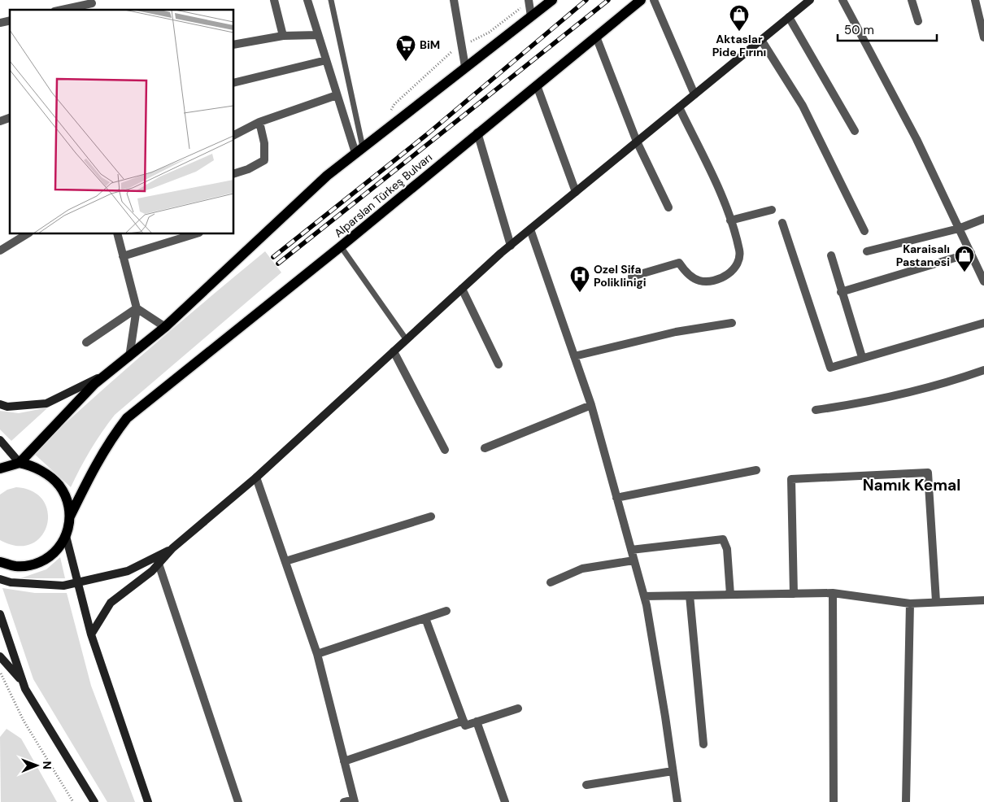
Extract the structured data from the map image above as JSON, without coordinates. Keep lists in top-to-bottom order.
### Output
{
  "streets": {
    "main road": ["Alparslan Türkeş Bulvarı"]
  },
  "districts": ["Namık Kemal"],
  "places": {
    "shop": ["Aktaslar Pide Fırını", "Karaisalı Pastanesi"],
    "supermarket": ["BiM"],
    "hospital": ["Ozel Sifa Poliklinigi"]
  },
  "scale_bar": "50 m",
  "north": "right"
}
